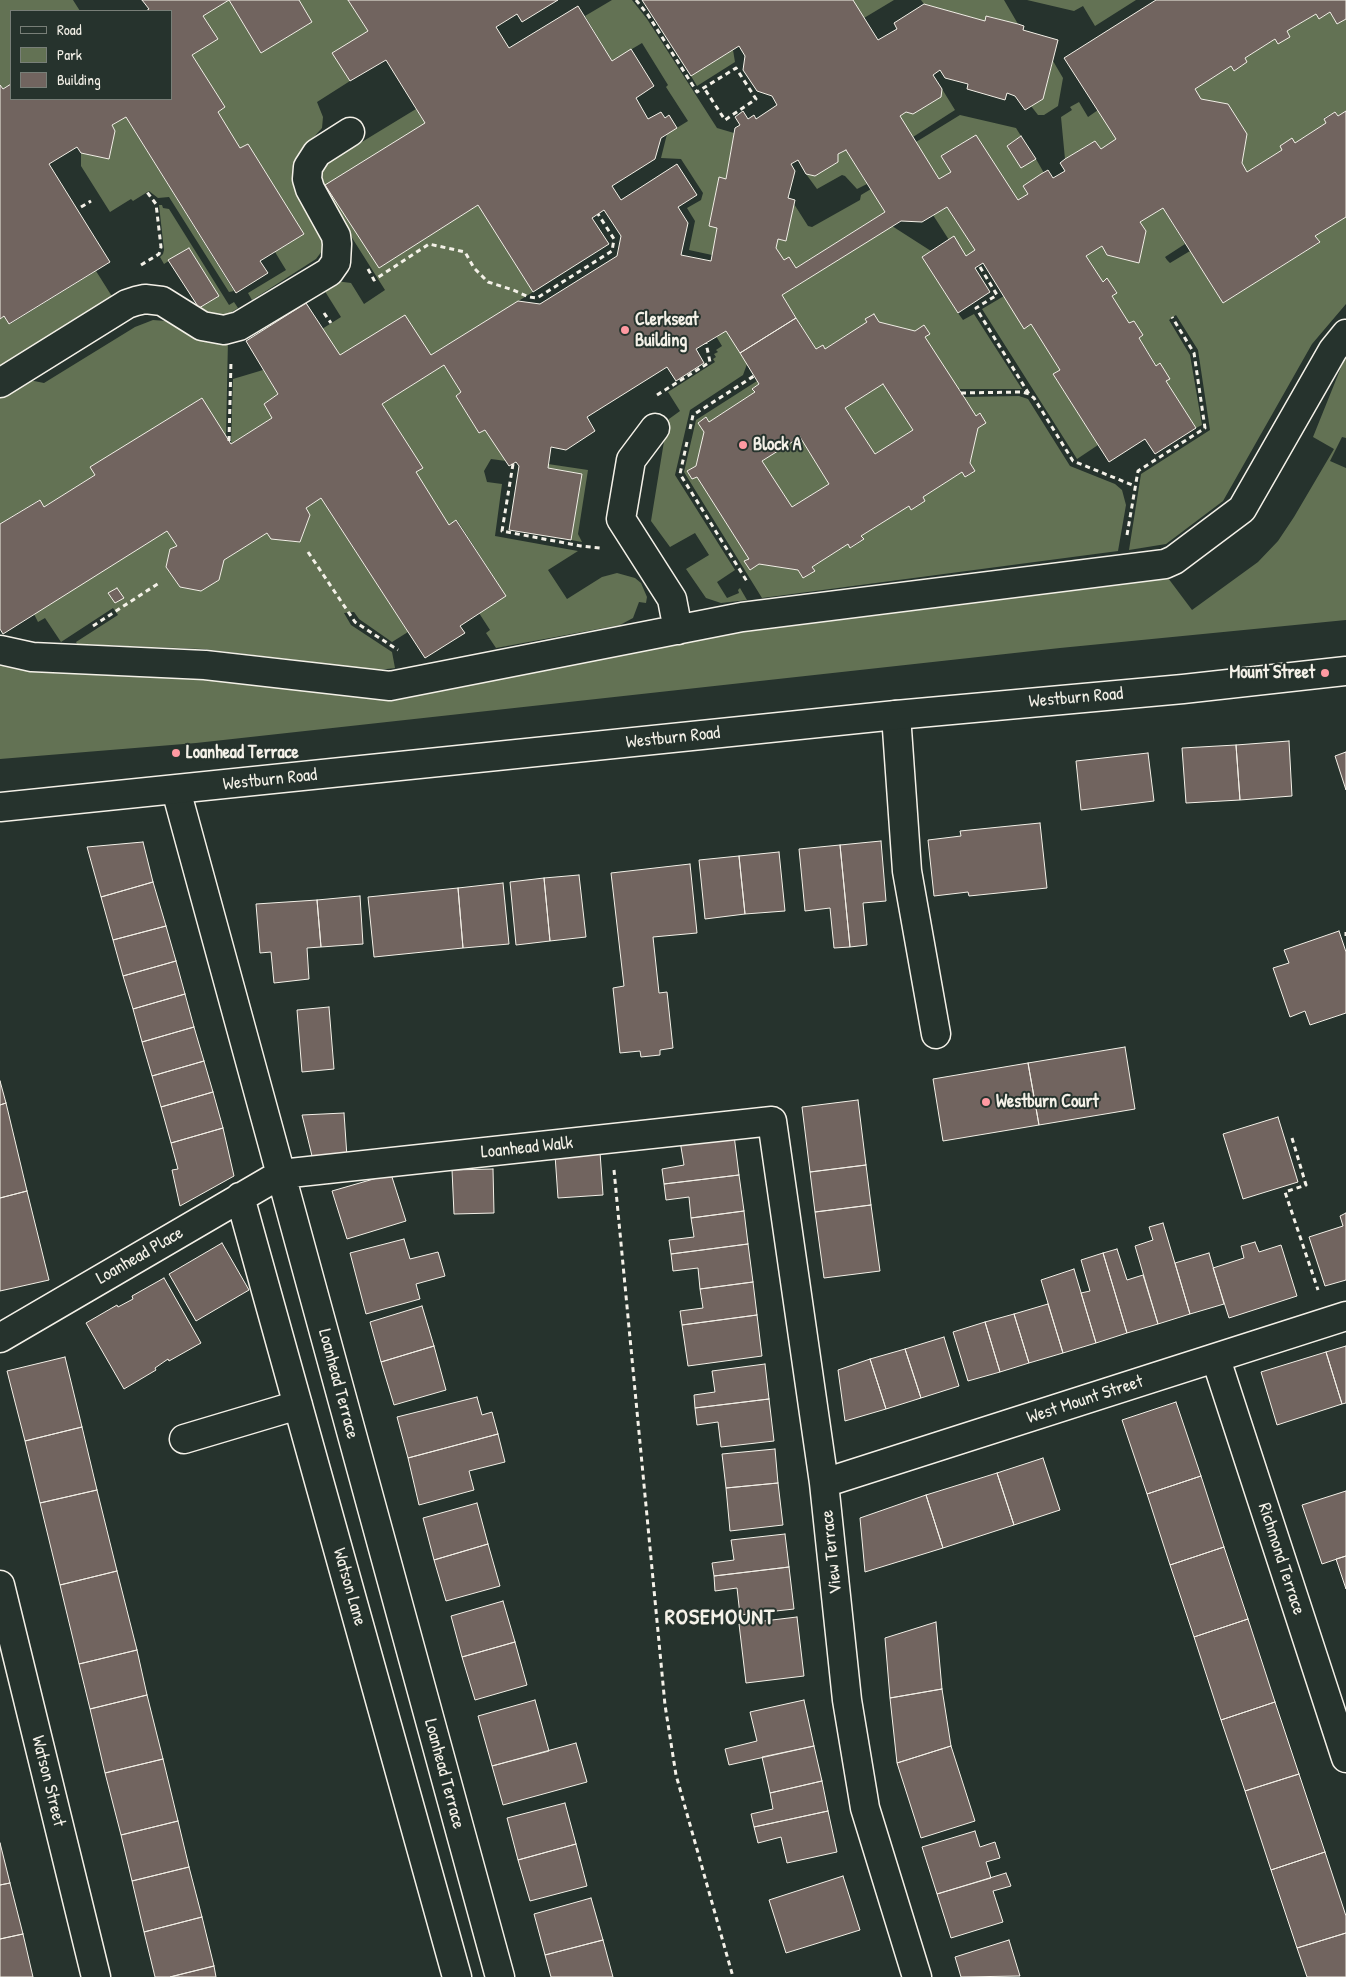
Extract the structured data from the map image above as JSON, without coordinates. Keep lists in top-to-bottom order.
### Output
{
  "streets": {
    "street": [
      "Westburn Road",
      "Loanhead Walk",
      "Loanhead Place",
      "Loanhead Terrace",
      "West Mount Street",
      "View Terrace",
      "Richmond Terrace",
      "Watson Lane",
      "Watson Street"
    ]
  },
  "crossings": [
    ["Westburn Road", "Loanhead Terrace"],
    ["Loanhead Walk", "Loanhead Place"],
    ["Loanhead Walk", "Loanhead Terrace"],
    ["Loanhead Walk", "View Terrace"],
    ["Loanhead Place", "Loanhead Terrace"],
    ["Loanhead Place", "Watson Lane"],
    ["West Mount Street", "View Terrace"],
    ["West Mount Street", "Richmond Terrace"]
  ],
  "districts": ["ROSEMOUNT"],
  "places": [
    "Clerkseat Building",
    "Block A",
    "Mount Street",
    "Loanhead Terrace",
    "Westburn Court"
  ],
  "legend": ["Road", "Park", "Building"]
}
